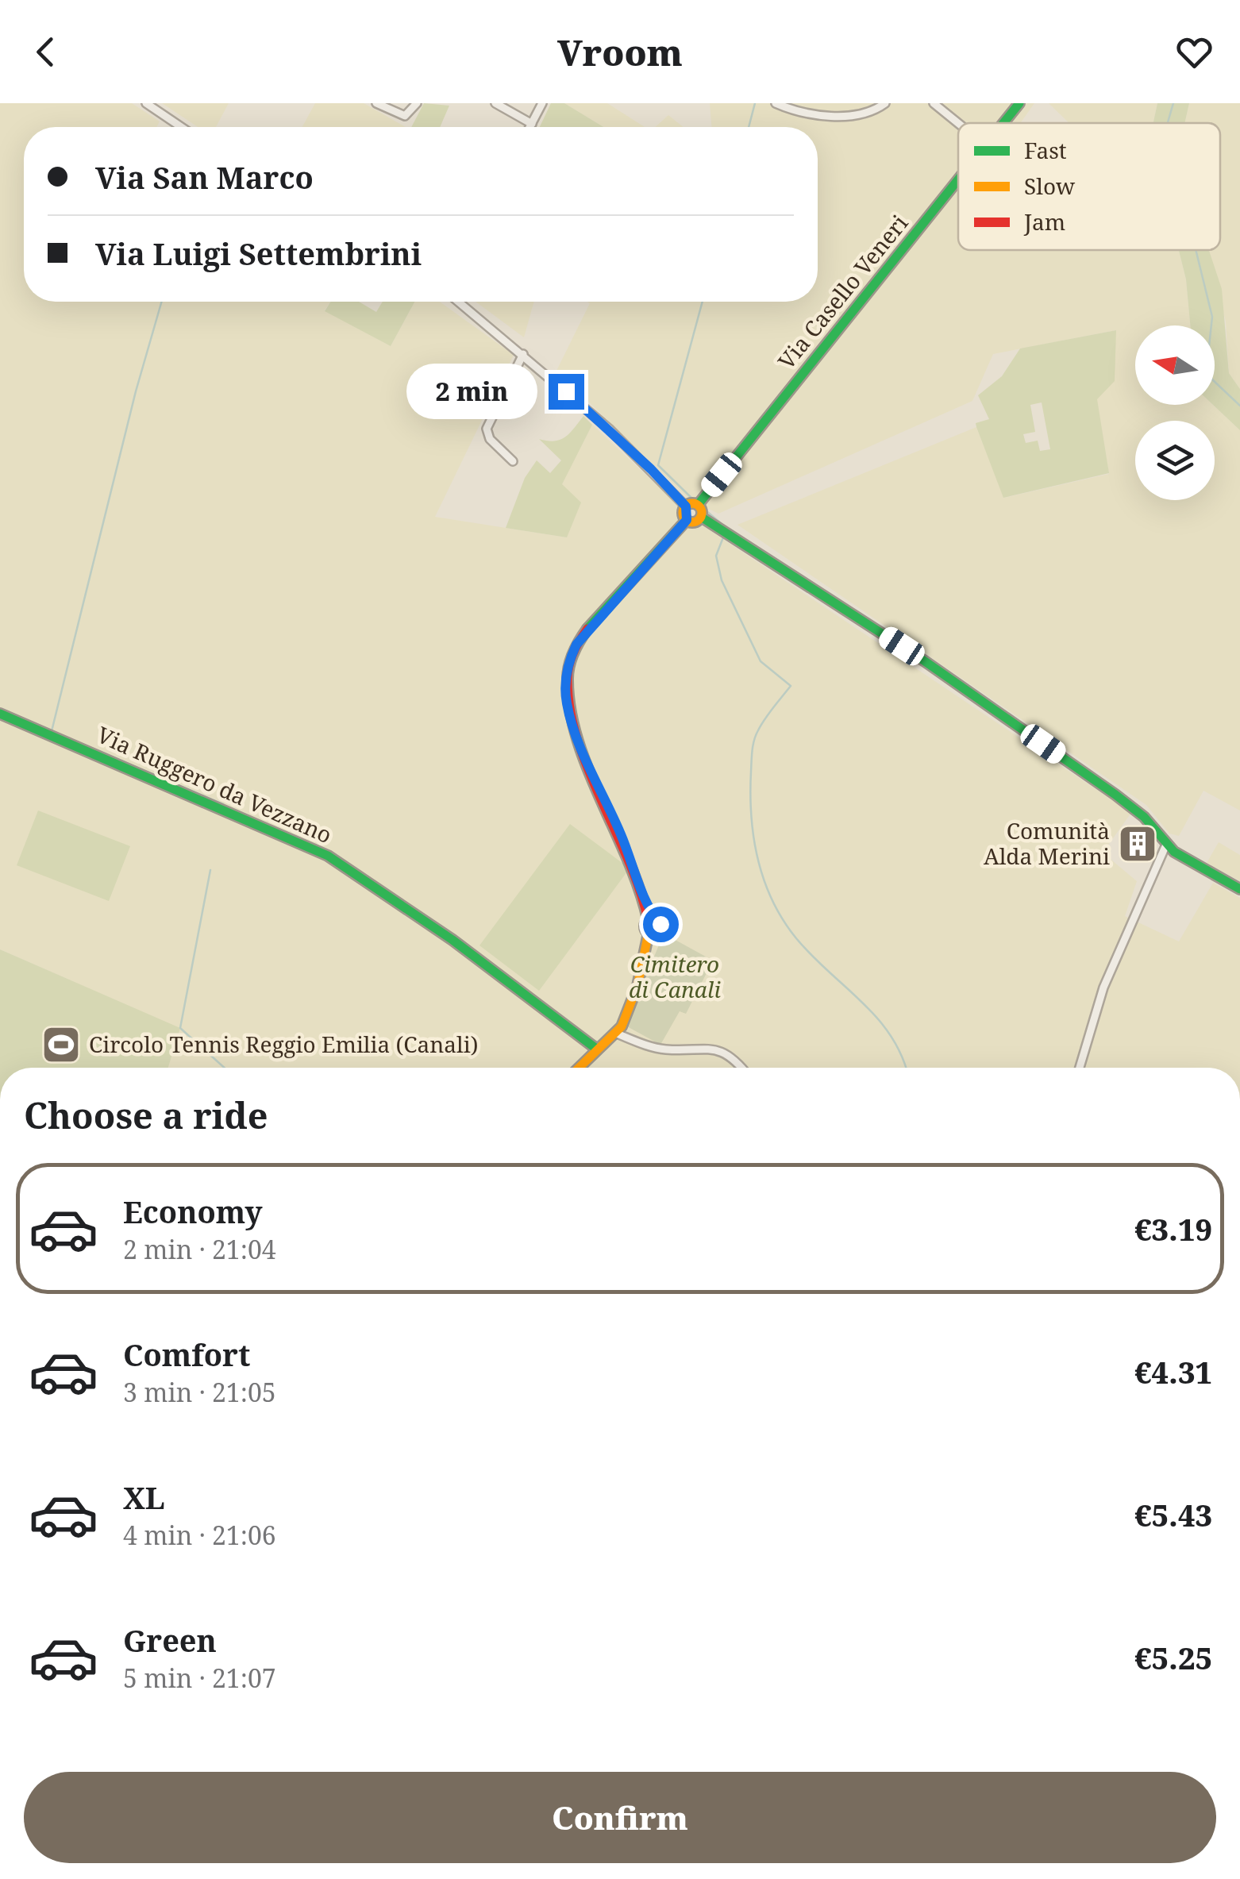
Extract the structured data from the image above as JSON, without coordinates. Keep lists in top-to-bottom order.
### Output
{
  "streets": {
    "street": ["Via Casello Veneri", "Via Ruggero da Vezzano"]
  },
  "parks": ["Cimitero di Canali"],
  "places": {
    "building": ["Comunità Alda Merini"],
    "sports": ["Circolo Tennis Reggio Emilia (Canali)"]
  },
  "legend": ["Fast", "Slow", "Jam"],
  "north": "left",
  "page": {
    "header": "Vroom",
    "banner": ["Via San Marco", "Via Luigi Settembrini"],
    "bubble": "2 min",
    "heading": "Choose a ride",
    "list": [
      {
        "name": "Economy",
        "note": "2 min · 21:04",
        "value": "€3.19"
      },
      {
        "name": "Comfort",
        "note": "3 min · 21:05",
        "value": "€4.31"
      },
      {
        "name": "XL",
        "note": "4 min · 21:06",
        "value": "€5.43"
      },
      {
        "name": "Green",
        "note": "5 min · 21:07",
        "value": "€5.25"
      }
    ],
    "buttons": "Confirm"
  }
}
